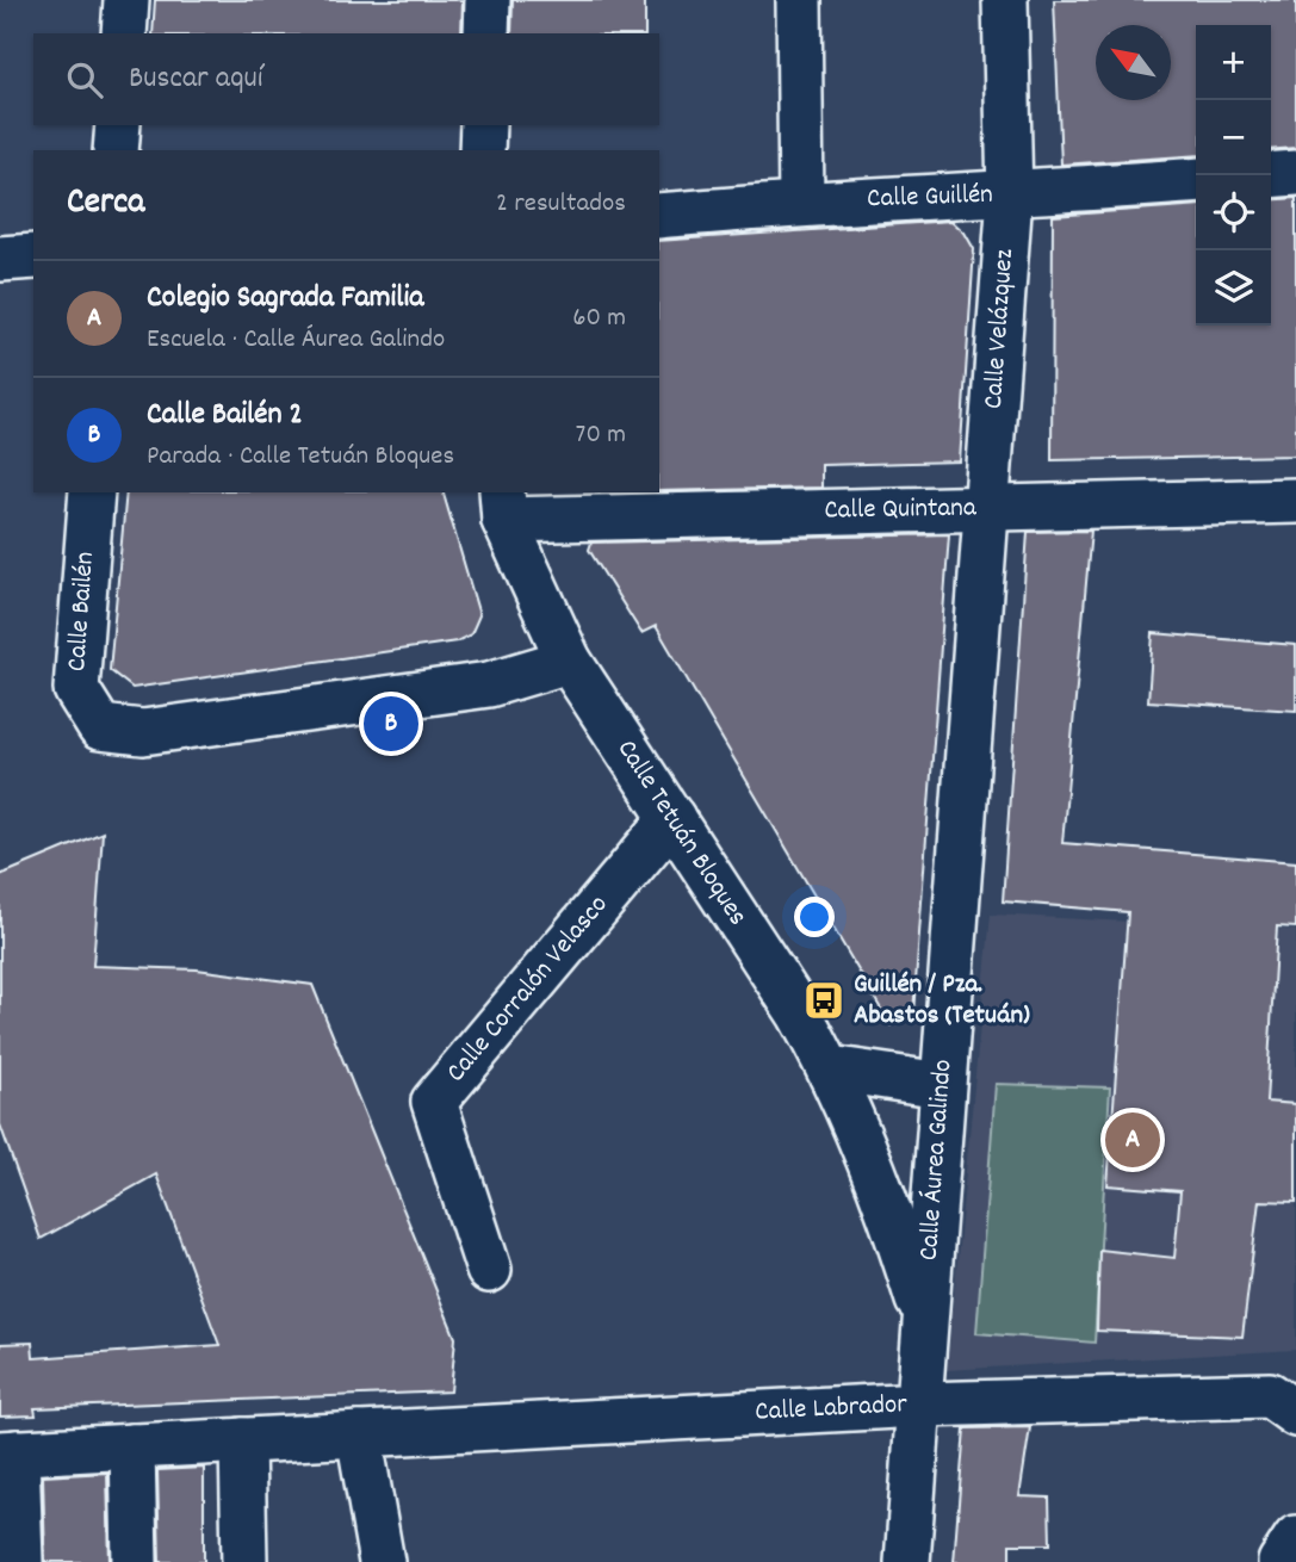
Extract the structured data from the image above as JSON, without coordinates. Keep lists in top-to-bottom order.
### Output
{
  "streets": {
    "street": [
      "Calle Guillén",
      "Calle Velázquez",
      "Calle Quintana",
      "Calle Bailén",
      "Calle Tetuán Bloques",
      "Calle Corralón Velasco",
      "Calle Áurea Galindo",
      "Calle Labrador"
    ]
  },
  "crossings": [
    ["Calle Guillén", "Calle Velázquez"],
    ["Calle Velázquez", "Calle Quintana"],
    ["Calle Velázquez", "Calle Áurea Galindo"],
    ["Calle Quintana", "Calle Tetuán Bloques"],
    ["Calle Quintana", "Calle Áurea Galindo"],
    ["Calle Bailén", "Calle Tetuán Bloques"],
    ["Calle Tetuán Bloques", "Calle Corralón Velasco"],
    ["Calle Tetuán Bloques", "Calle Áurea Galindo"],
    ["Calle Áurea Galindo", "Calle Labrador"]
  ],
  "places": {
    "bus stop": ["Guillén / Pza. Abastos (Tetuán)"]
  },
  "north": "top left",
  "page": {
    "map_buttons": ["+", "−"],
    "search": "Buscar aquí",
    "heading": ["Cerca", "2 resultados"],
    "list": [
      {
        "mark": "A",
        "name": "Colegio Sagrada Familia",
        "note": "Escuela · Calle Áurea Galindo",
        "value": "60 m"
      },
      {
        "mark": "B",
        "name": "Calle Bailén 2",
        "note": "Parada · Calle Tetuán Bloques",
        "value": "70 m"
      }
    ],
    "pins": ["B", "A"]
  }
}
